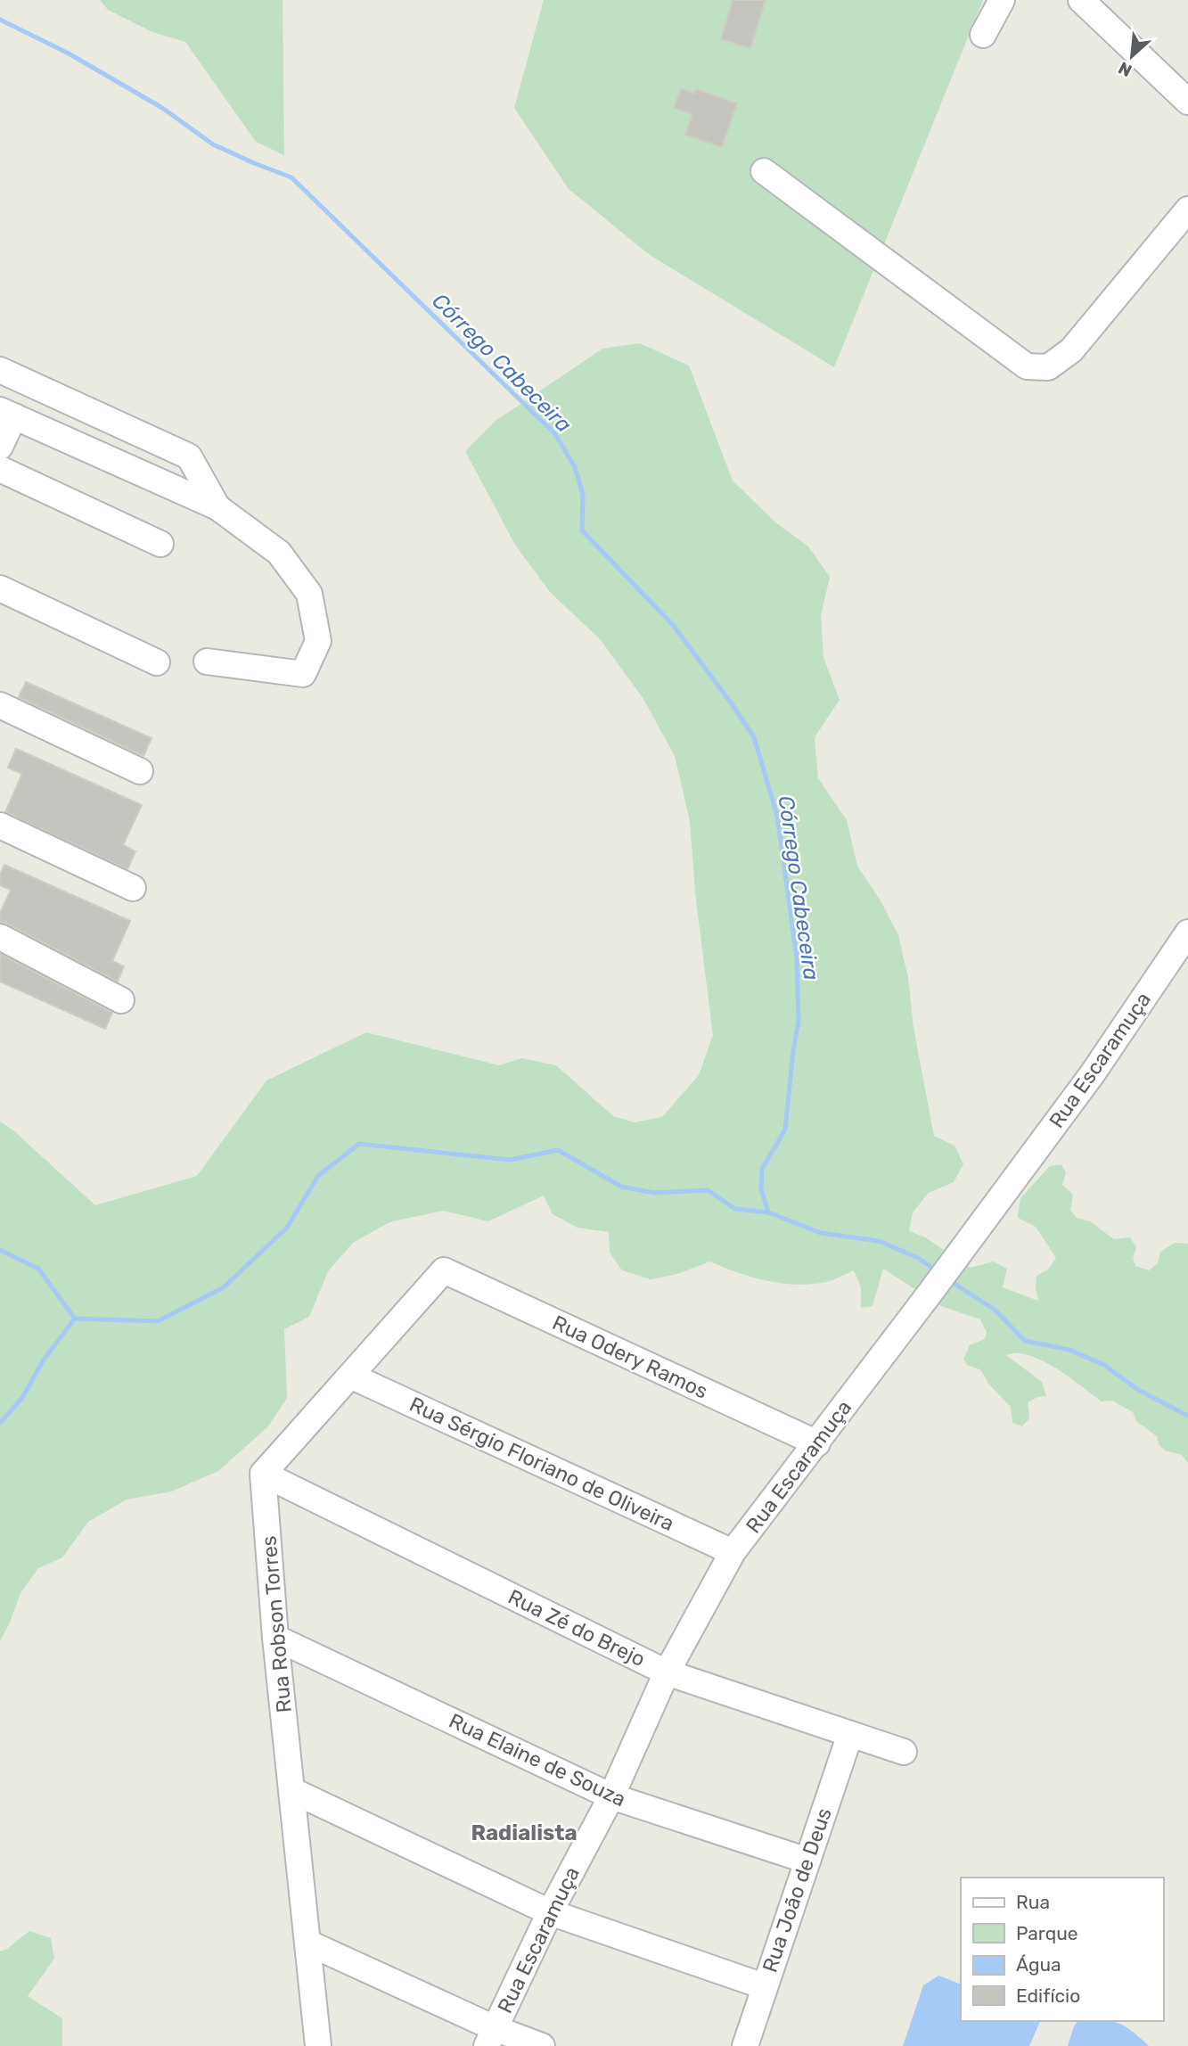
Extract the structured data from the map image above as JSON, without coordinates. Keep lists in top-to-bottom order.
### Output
{
  "streets": {
    "street": [
      "Rua Escaramuça",
      "Rua Odery Ramos",
      "Rua Sérgio Floriano de Oliveira",
      "Rua Robson Torres",
      "Rua Zé do Brejo",
      "Rua Elaine de Souza",
      "Rua João de Deus"
    ]
  },
  "crossings": [
    ["Rua Escaramuça", "Rua Odery Ramos"],
    ["Rua Escaramuça", "Rua Sérgio Floriano de Oliveira"],
    ["Rua Escaramuça", "Rua Zé do Brejo"],
    ["Rua Escaramuça", "Rua Elaine de Souza"],
    ["Rua Odery Ramos", "Rua Sérgio Floriano de Oliveira"],
    ["Rua Robson Torres", "Rua Zé do Brejo"],
    ["Rua Robson Torres", "Rua Elaine de Souza"],
    ["Rua Zé do Brejo", "Rua João de Deus"],
    ["Rua Elaine de Souza", "Rua João de Deus"]
  ],
  "districts": ["Radialista"],
  "water": ["Córrego Cabeceira"],
  "legend": [
    "Rua",
    "Parque",
    "Água",
    "Edifício"
  ],
  "north": "bottom left"
}
